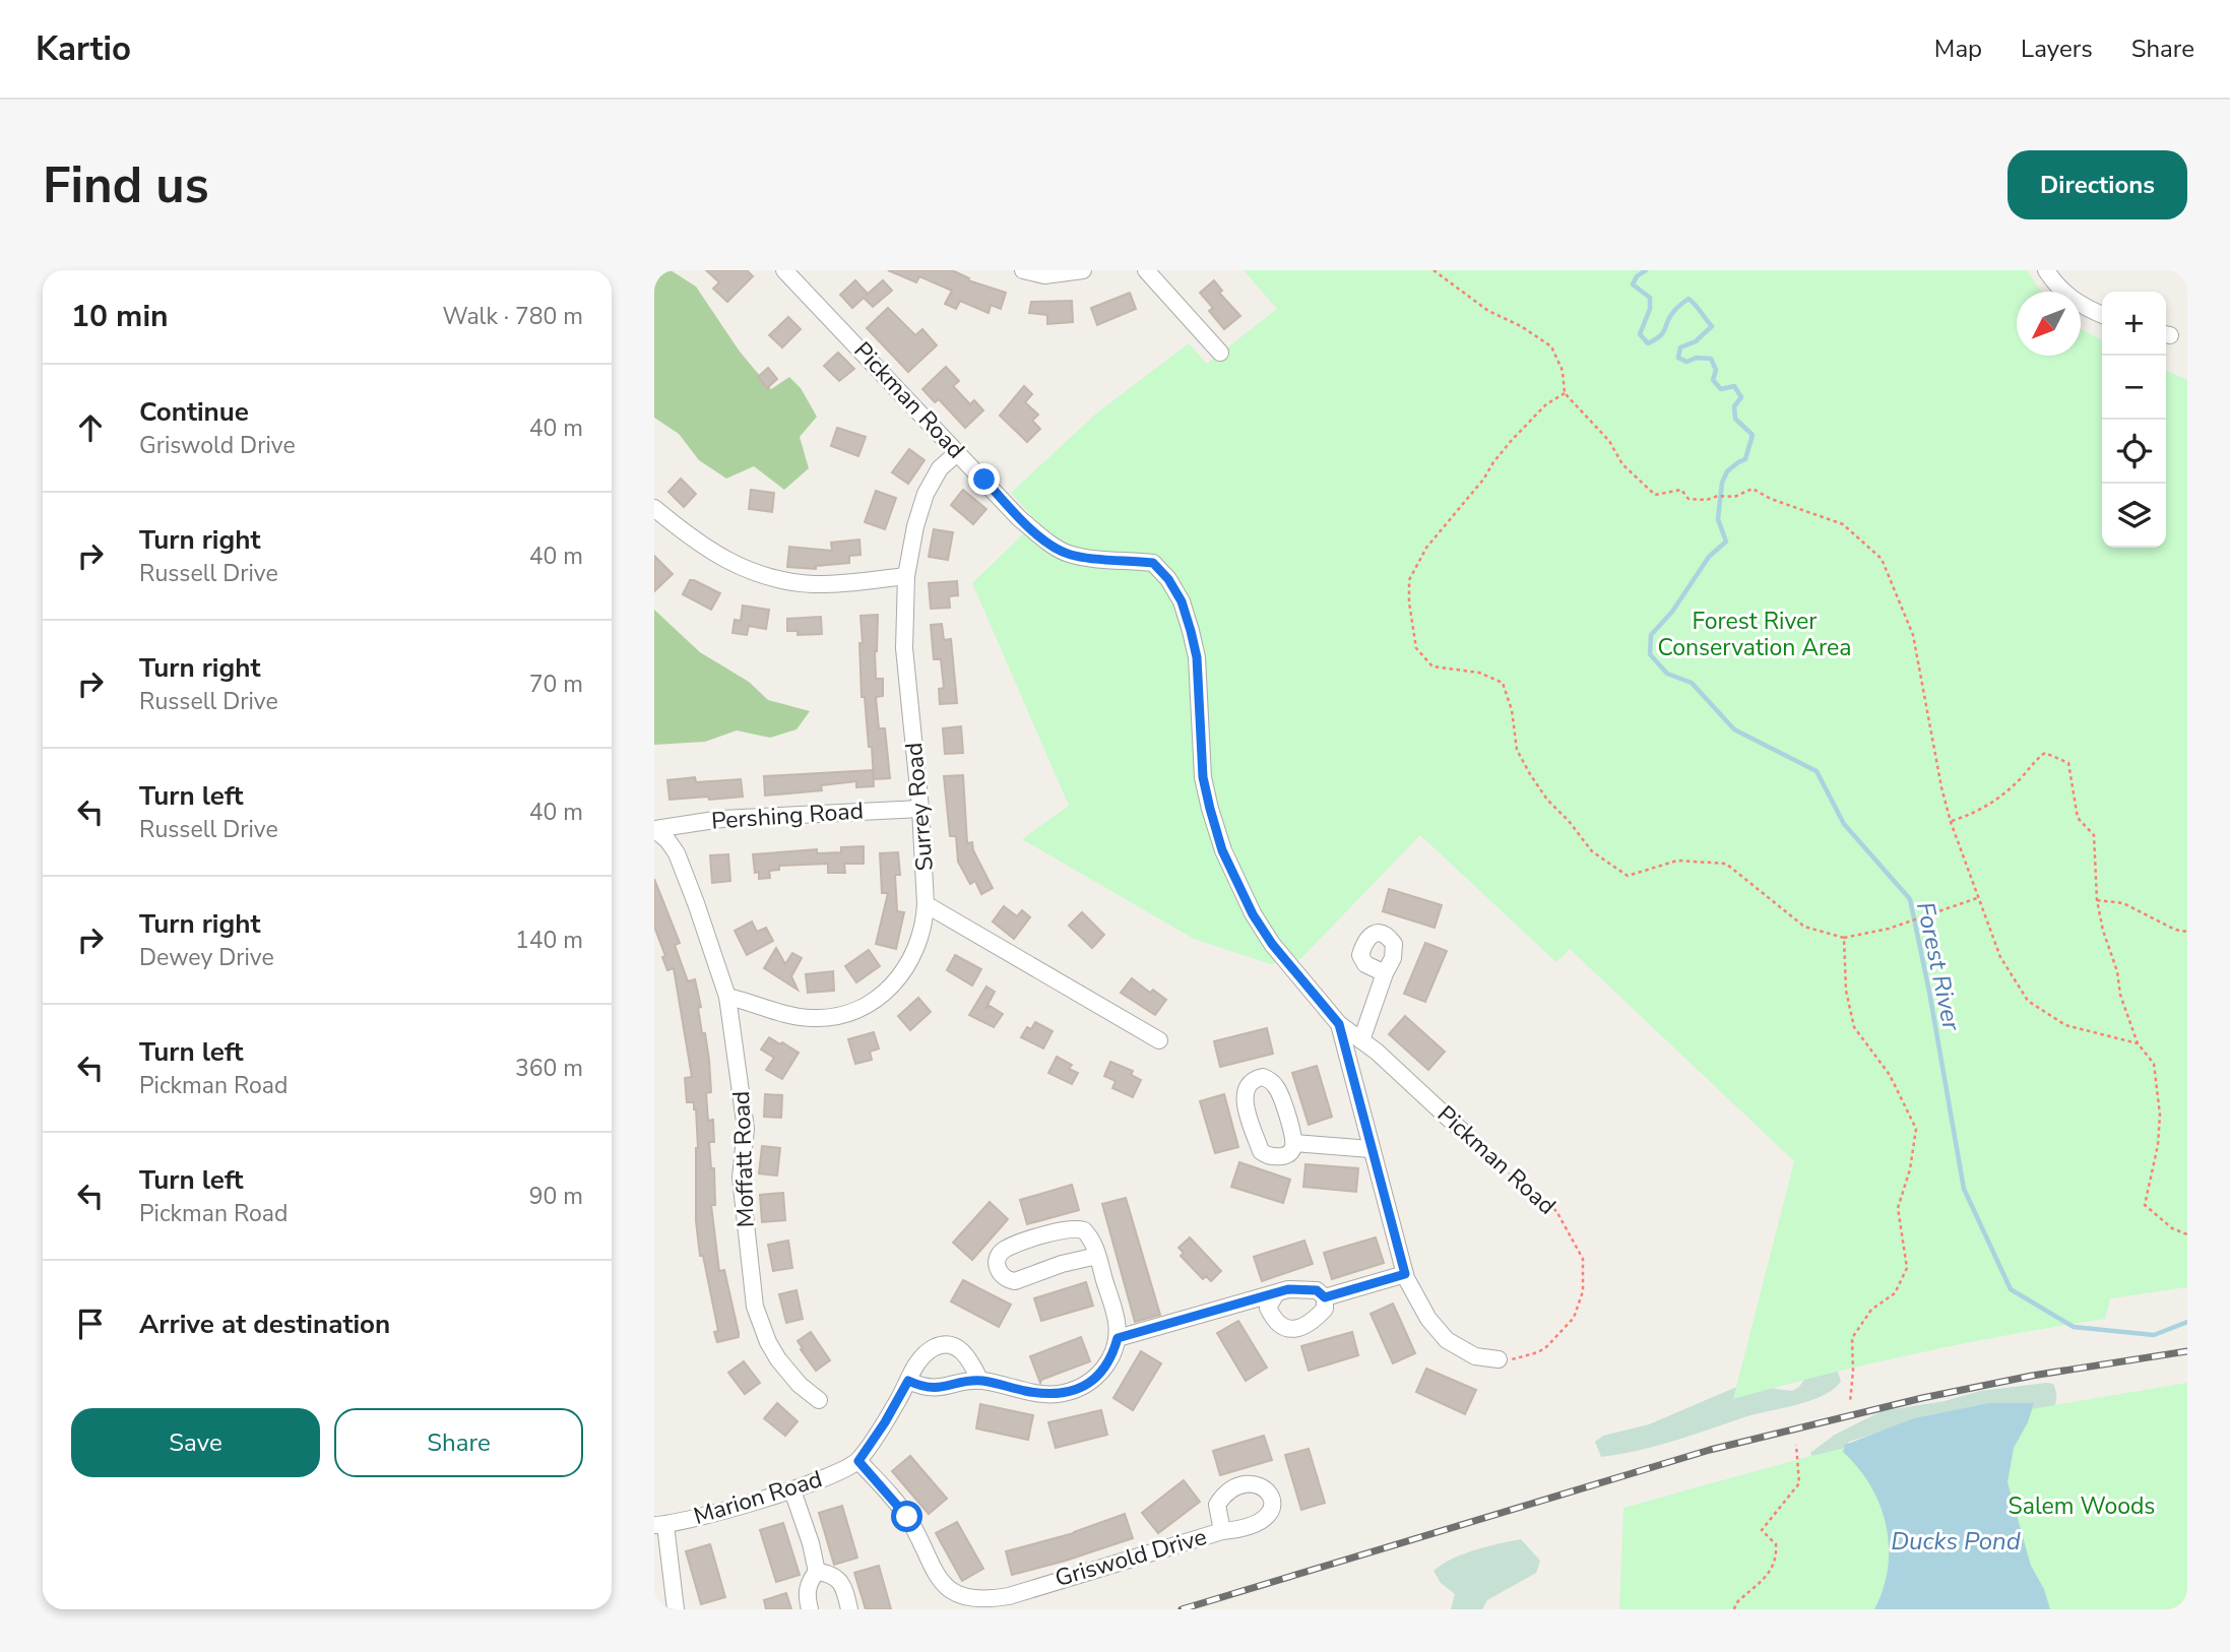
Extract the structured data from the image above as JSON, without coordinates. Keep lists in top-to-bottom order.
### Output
{
  "streets": {
    "street": [
      "Pickman Road",
      "Surrey Road",
      "Pershing Road",
      "Moffatt Road",
      "Marion Road",
      "Griswold Drive"
    ]
  },
  "crossings": [
    ["Pickman Road", "Surrey Road"],
    ["Surrey Road", "Pershing Road"],
    ["Pershing Road", "Moffatt Road"],
    ["Marion Road", "Griswold Drive"]
  ],
  "water": ["Forest River", "Ducks Pond"],
  "parks": ["Forest River Conservation Area", "Salem Woods"],
  "north": "bottom left",
  "page": {
    "header": "Kartio",
    "nav": ["Map", "Layers", "Share"],
    "buttons": [
      "Directions",
      ["Save", "Share"]
    ],
    "title": "Find us",
    "heading": ["10 min", "Walk · 780 m"],
    "map_buttons": ["+", "−"],
    "list": [
      ["Continue", "Griswold Drive", "40 m"],
      ["Turn right", "Russell Drive", "40 m"],
      ["Turn right", "Russell Drive", "70 m"],
      ["Turn left", "Russell Drive", "40 m"],
      ["Turn right", "Dewey Drive", "140 m"],
      ["Turn left", "Pickman Road", "360 m"],
      ["Turn left", "Pickman Road", "90 m"],
      "Arrive at destination"
    ]
  }
}
